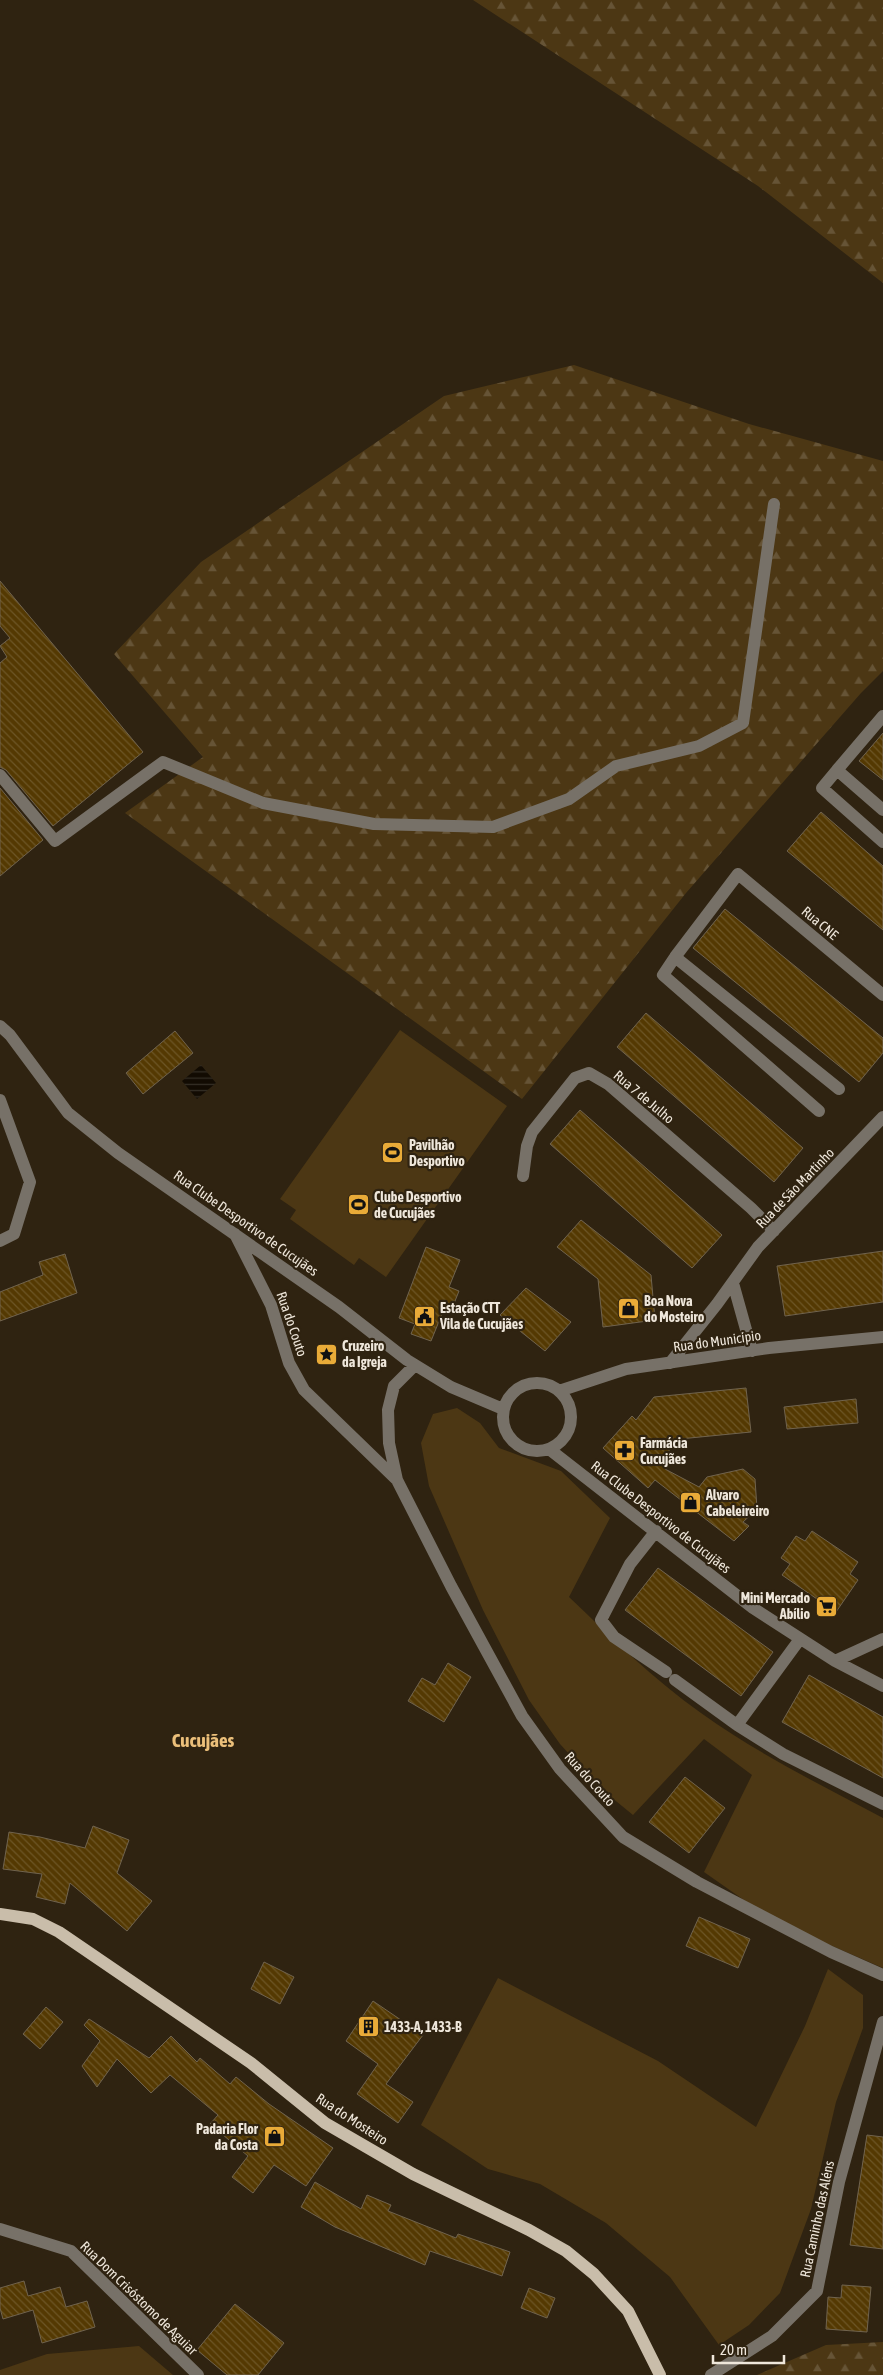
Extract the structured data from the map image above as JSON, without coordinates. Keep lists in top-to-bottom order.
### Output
{
  "streets": {
    "main road": ["Rua do Mosteiro"],
    "street": [
      "Rua CNE",
      "Rua 7 de Julho",
      "Rua de São Martinho",
      "Rua Clube Desportivo de Cucujães",
      "Rua do Couto",
      "Rua do Município",
      "Rua Caminho das Aléns",
      "Rua Dom Crisóstomo de Aguiar"
    ]
  },
  "crossings": [
    ["Rua 7 de Julho", "Rua de São Martinho"],
    ["Rua de São Martinho", "Rua do Município"],
    ["Rua Clube Desportivo de Cucujães", "Rua do Couto"],
    ["Rua Clube Desportivo de Cucujães", "Rua do Município"]
  ],
  "districts": ["Cucujães"],
  "places": {
    "sports": ["Pavilhão Desportivo", "Clube Desportivo de Cucujães"],
    "shop": ["Boa Nova do Mosteiro", "Alvaro Cabeleireiro", "Padaria Flor da Costa"],
    "public building": ["Estação CTT Vila de Cucujães"],
    "place": ["Cruzeiro da Igreja"],
    "pharmacy": ["Farmácia Cucujães"],
    "supermarket": ["Mini Mercado Abílio"],
    "building": ["1433-A, 1433-B"]
  },
  "scale_bar": "20 m"
}
